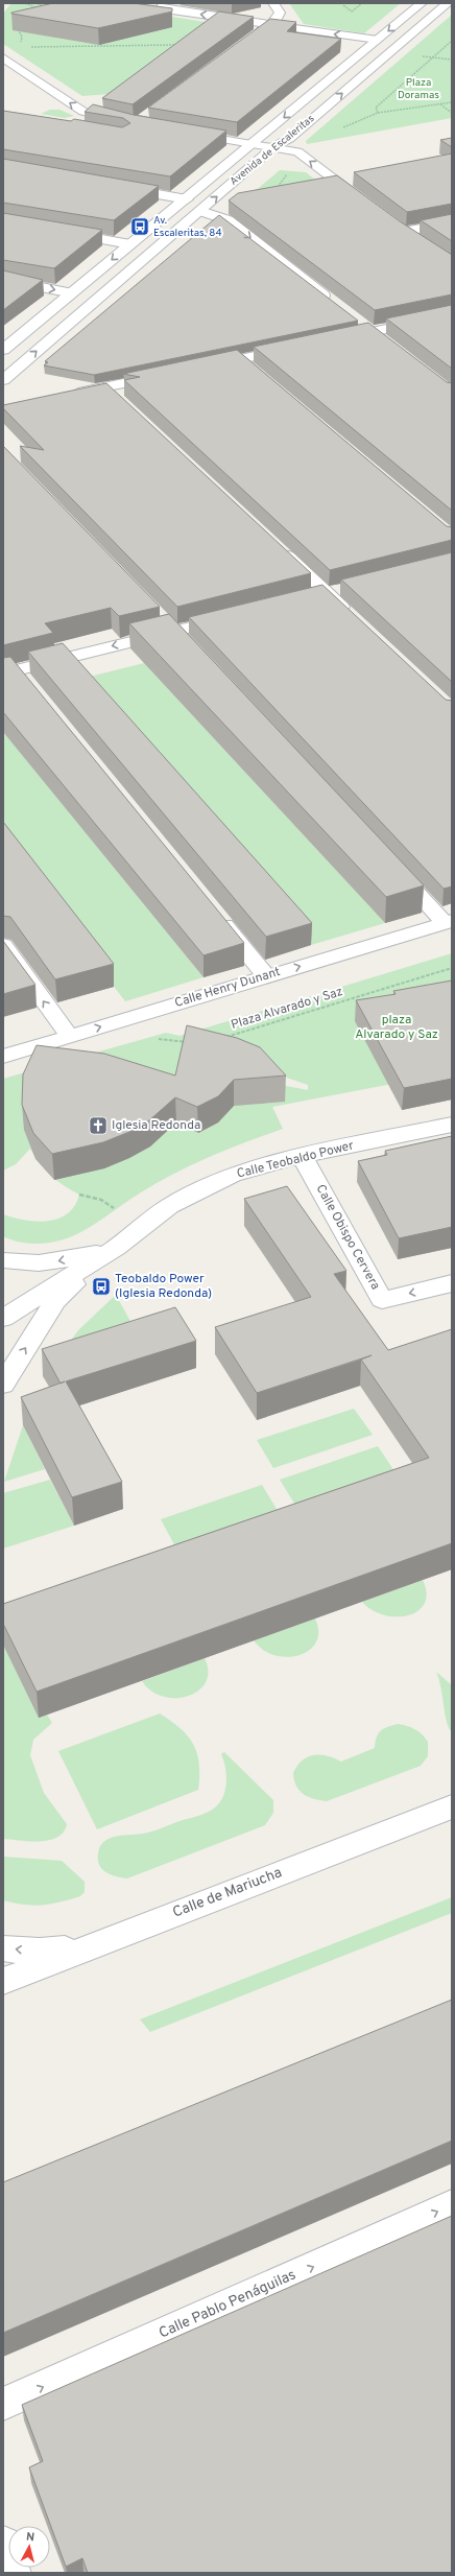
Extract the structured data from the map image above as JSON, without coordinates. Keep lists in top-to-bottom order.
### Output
{
  "streets": {
    "street": [
      "Avenida de Escaleritas",
      "Calle Henry Dunant",
      "Calle Teobaldo Power",
      "Calle Obispo Cervera",
      "Calle de Mariucha",
      "Calle Pablo Penáguilas"
    ],
    "path": ["Plaza Alvarado y Saz"]
  },
  "crossings": [
    ["Calle Teobaldo Power", "Calle Obispo Cervera"]
  ],
  "one_way": ["Calle Henry Dunant", "Calle Obispo Cervera", "Calle Pablo Penáguilas"],
  "parks": ["Plaza Doramas", "plaza Alvarado y Saz"],
  "places": {
    "bus stop": ["Av. Escaleritas, 84", "Teobaldo Power (Iglesia Redonda)"],
    "church": ["Iglesia Redonda"]
  },
  "north": "top"
}
